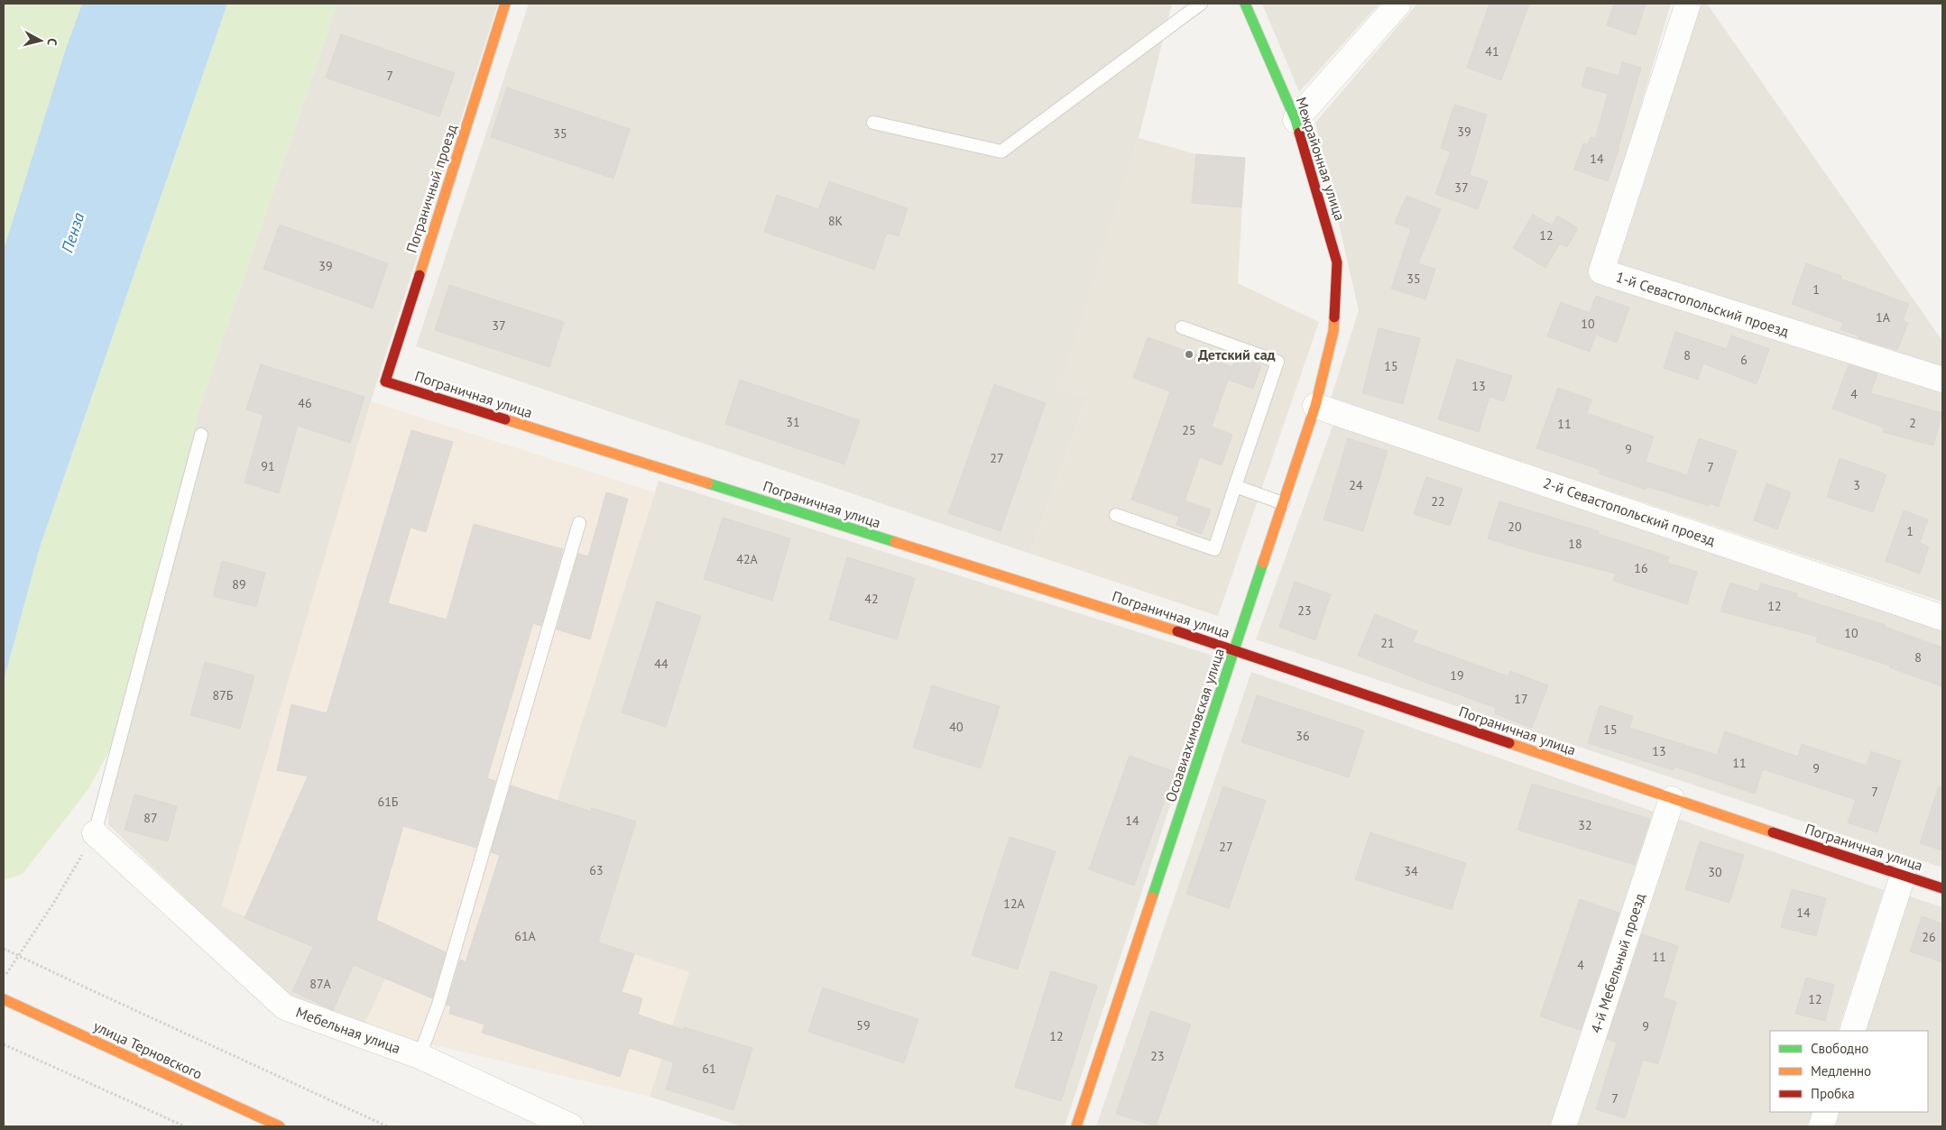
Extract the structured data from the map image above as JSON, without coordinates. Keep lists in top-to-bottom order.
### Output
{
  "streets": {
    "street": [
      "Межрайонная улица",
      "Пограничный проезд",
      "1-й Севастопольский проезд",
      "Пограничная улица",
      "2-й Севастопольский проезд",
      "Осоавиахимовская улица",
      "4-й Мебельный проезд",
      "Мебельная улица",
      "улица Терновского"
    ]
  },
  "crossings": [
    ["Межрайонная улица", "Осоавиахимовская улица"],
    ["Пограничный проезд", "Пограничная улица"],
    ["Пограничная улица", "Осоавиахимовская улица"],
    ["Пограничная улица", "4-й Мебельный проезд"],
    ["2-й Севастопольский проезд", "Осоавиахимовская улица"]
  ],
  "water": ["Пенза"],
  "places": ["Детский сад"],
  "house_numbers": [
    "41",
    "7",
    "39",
    "35",
    "14",
    "37",
    "8К",
    "12",
    "39",
    "35",
    "1",
    "1А",
    "10",
    "37",
    "8",
    "6",
    "15",
    "13",
    "4",
    "46",
    "31",
    "2",
    "11",
    "25",
    "9",
    "27",
    "91",
    "7",
    "24",
    "3",
    "22",
    "20",
    "1",
    "18",
    "42А",
    "16",
    "89",
    "42",
    "12",
    "23",
    "10",
    "21",
    "8",
    "44",
    "19",
    "87Б",
    "17",
    "40",
    "15",
    "36",
    "13",
    "11",
    "9",
    "7",
    "61Б",
    "87",
    "14",
    "32",
    "27",
    "63",
    "34",
    "30",
    "12А",
    "14",
    "61А",
    "26",
    "11",
    "4",
    "87А",
    "12",
    "59",
    "9",
    "12",
    "23",
    "61",
    "7"
  ],
  "legend": ["Свободно", "Медленно", "Пробка"],
  "north": "right"
}
